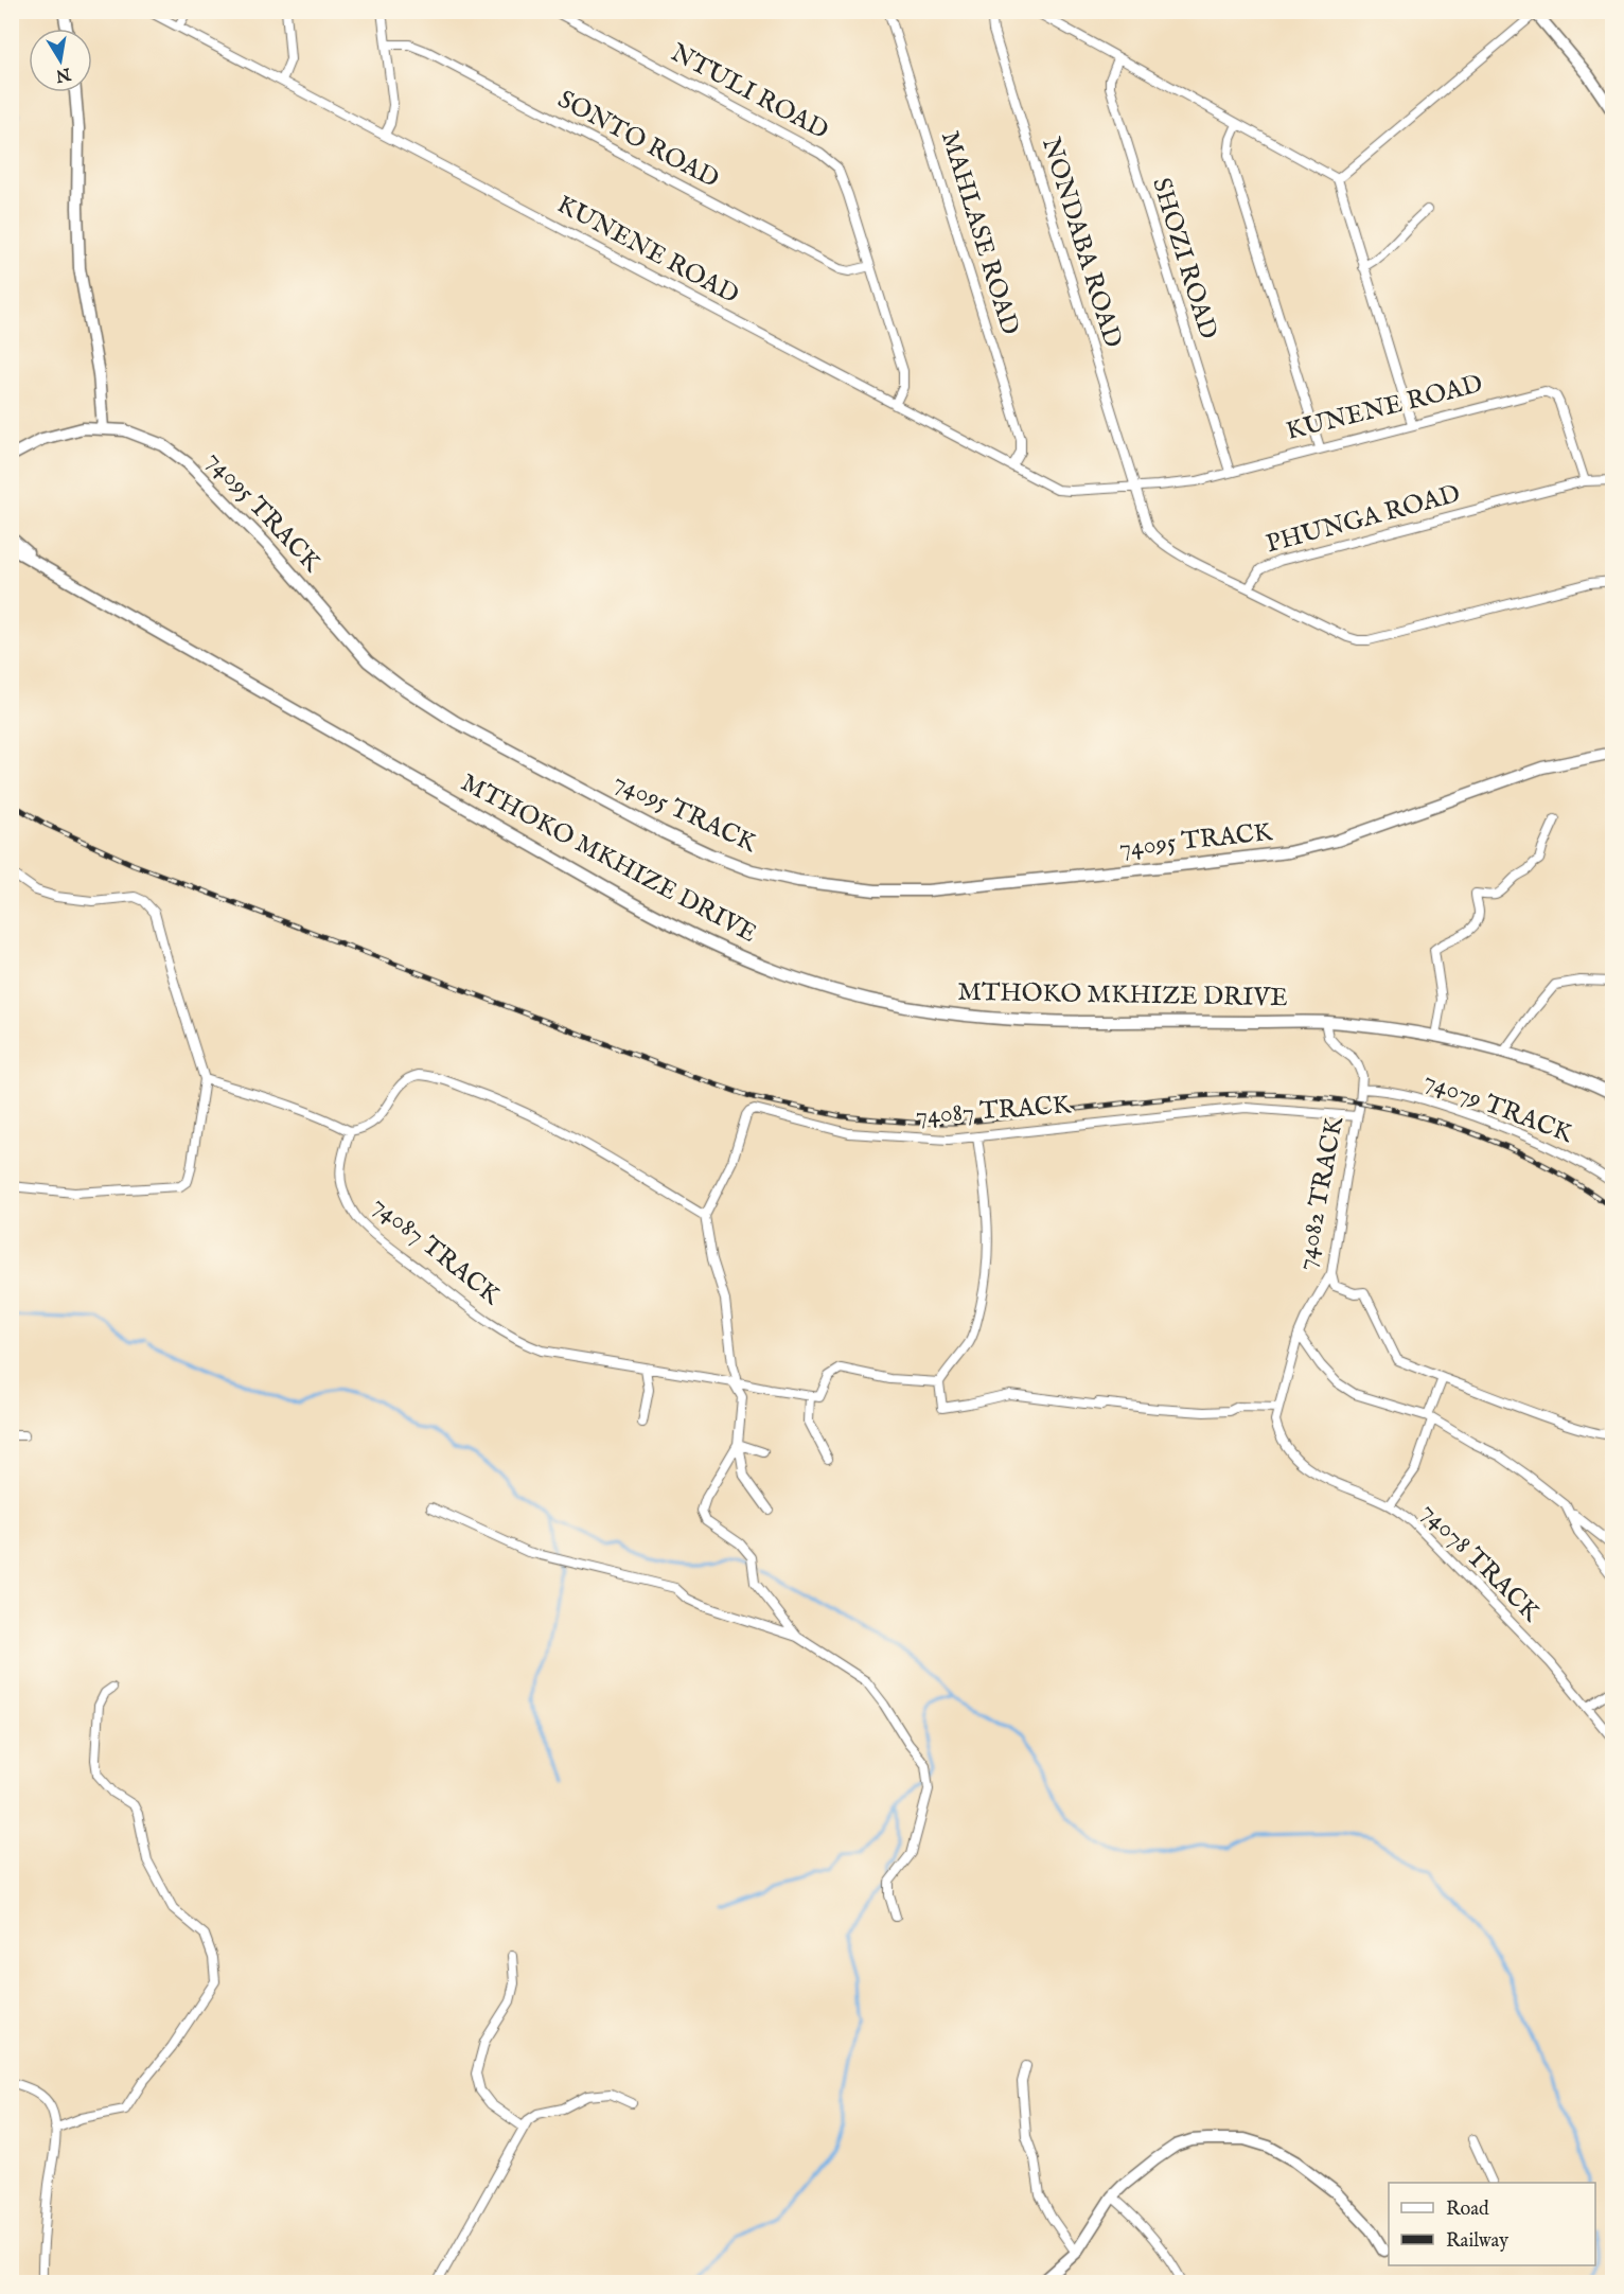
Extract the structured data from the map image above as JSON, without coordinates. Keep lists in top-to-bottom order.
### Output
{
  "streets": {
    "street": [
      "NTULI ROAD",
      "SONTO ROAD",
      "MAHLASE ROAD",
      "NONDABA ROAD",
      "KUNENE ROAD",
      "SHOZI ROAD",
      "74095 TRACK",
      "PHUNGA ROAD",
      "MTHOKO MKHIZE DRIVE",
      "74079 TRACK",
      "74087 TRACK",
      "74082 TRACK",
      "74078 TRACK"
    ]
  },
  "crossings": [
    ["NTULI ROAD", "SONTO ROAD"],
    ["NTULI ROAD", "KUNENE ROAD"],
    ["MAHLASE ROAD", "KUNENE ROAD"],
    ["NONDABA ROAD", "KUNENE ROAD"],
    ["KUNENE ROAD", "SHOZI ROAD"],
    ["KUNENE ROAD", "PHUNGA ROAD"],
    ["MTHOKO MKHIZE DRIVE", "74082 TRACK"],
    ["74079 TRACK", "74082 TRACK"],
    ["74087 TRACK", "74082 TRACK"],
    ["74082 TRACK", "74078 TRACK"]
  ],
  "legend": ["Road", "Railway"],
  "north": "bottom"
}
